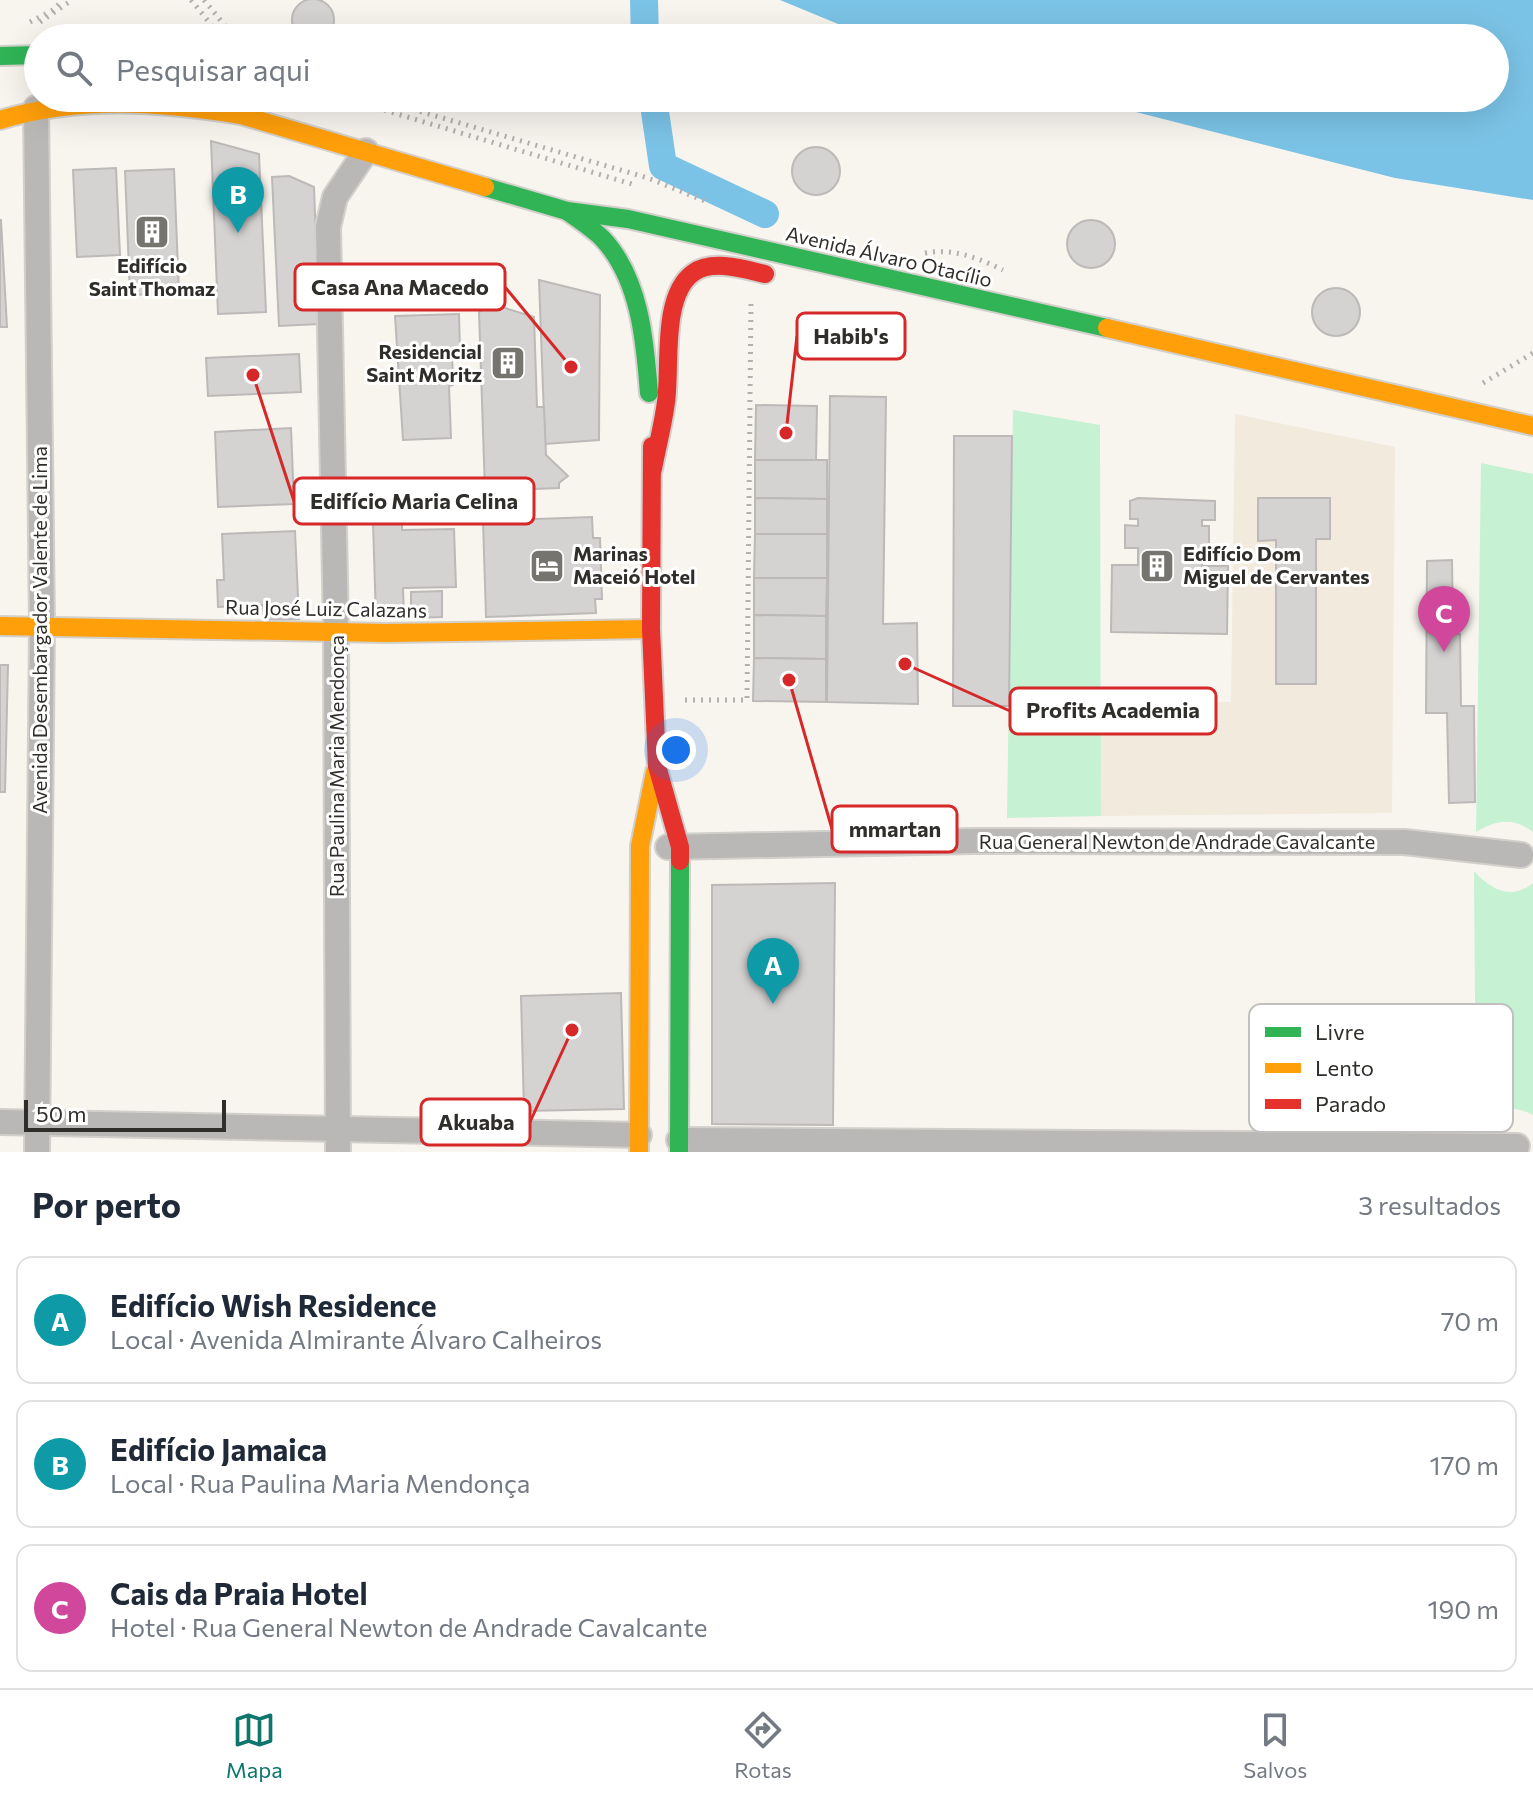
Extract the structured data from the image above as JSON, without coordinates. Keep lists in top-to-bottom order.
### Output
{
  "streets": {
    "main road": ["Avenida Álvaro Otacílio", "Rua José Luiz Calazans"],
    "street": ["Avenida Desembargador Valente de Lima", "Rua Paulina Maria Mendonça", "Rua General Newton de Andrade Cavalcante"]
  },
  "crossings": [
    ["Avenida Álvaro Otacílio", "Rua Paulina Maria Mendonça"],
    ["Rua José Luiz Calazans", "Avenida Desembargador Valente de Lima"],
    ["Rua José Luiz Calazans", "Rua Paulina Maria Mendonça"]
  ],
  "places": {
    "building": ["Edifício Saint Thomaz", "Residencial Saint Moritz", "Edifício Dom Miguel de Cervantes"],
    "other": [
      "Casa Ana Macedo",
      "Edifício Maria Celina",
      "Habib's",
      "Profits Academia",
      "mmartan",
      "Akuaba"
    ],
    "hotel": ["Marinas Maceió Hotel"]
  },
  "legend": ["Livre", "Lento", "Parado"],
  "scale_bar": "50 m",
  "page": {
    "search": "Pesquisar aqui",
    "pins": ["B", "C", "A"],
    "scale": "50 m",
    "heading": ["Por perto", "3 resultados"],
    "list": [
      {
        "mark": "A",
        "name": "Edifício Wish Residence",
        "note": "Local · Avenida Almirante Álvaro Calheiros",
        "value": "70 m"
      },
      {
        "mark": "B",
        "name": "Edifício Jamaica",
        "note": "Local · Rua Paulina Maria Mendonça",
        "value": "170 m"
      },
      {
        "mark": "C",
        "name": "Cais da Praia Hotel",
        "note": "Hotel · Rua General Newton de Andrade Cavalcante",
        "value": "190 m"
      }
    ],
    "nav": ["Mapa", "Rotas", "Salvos"]
  }
}
